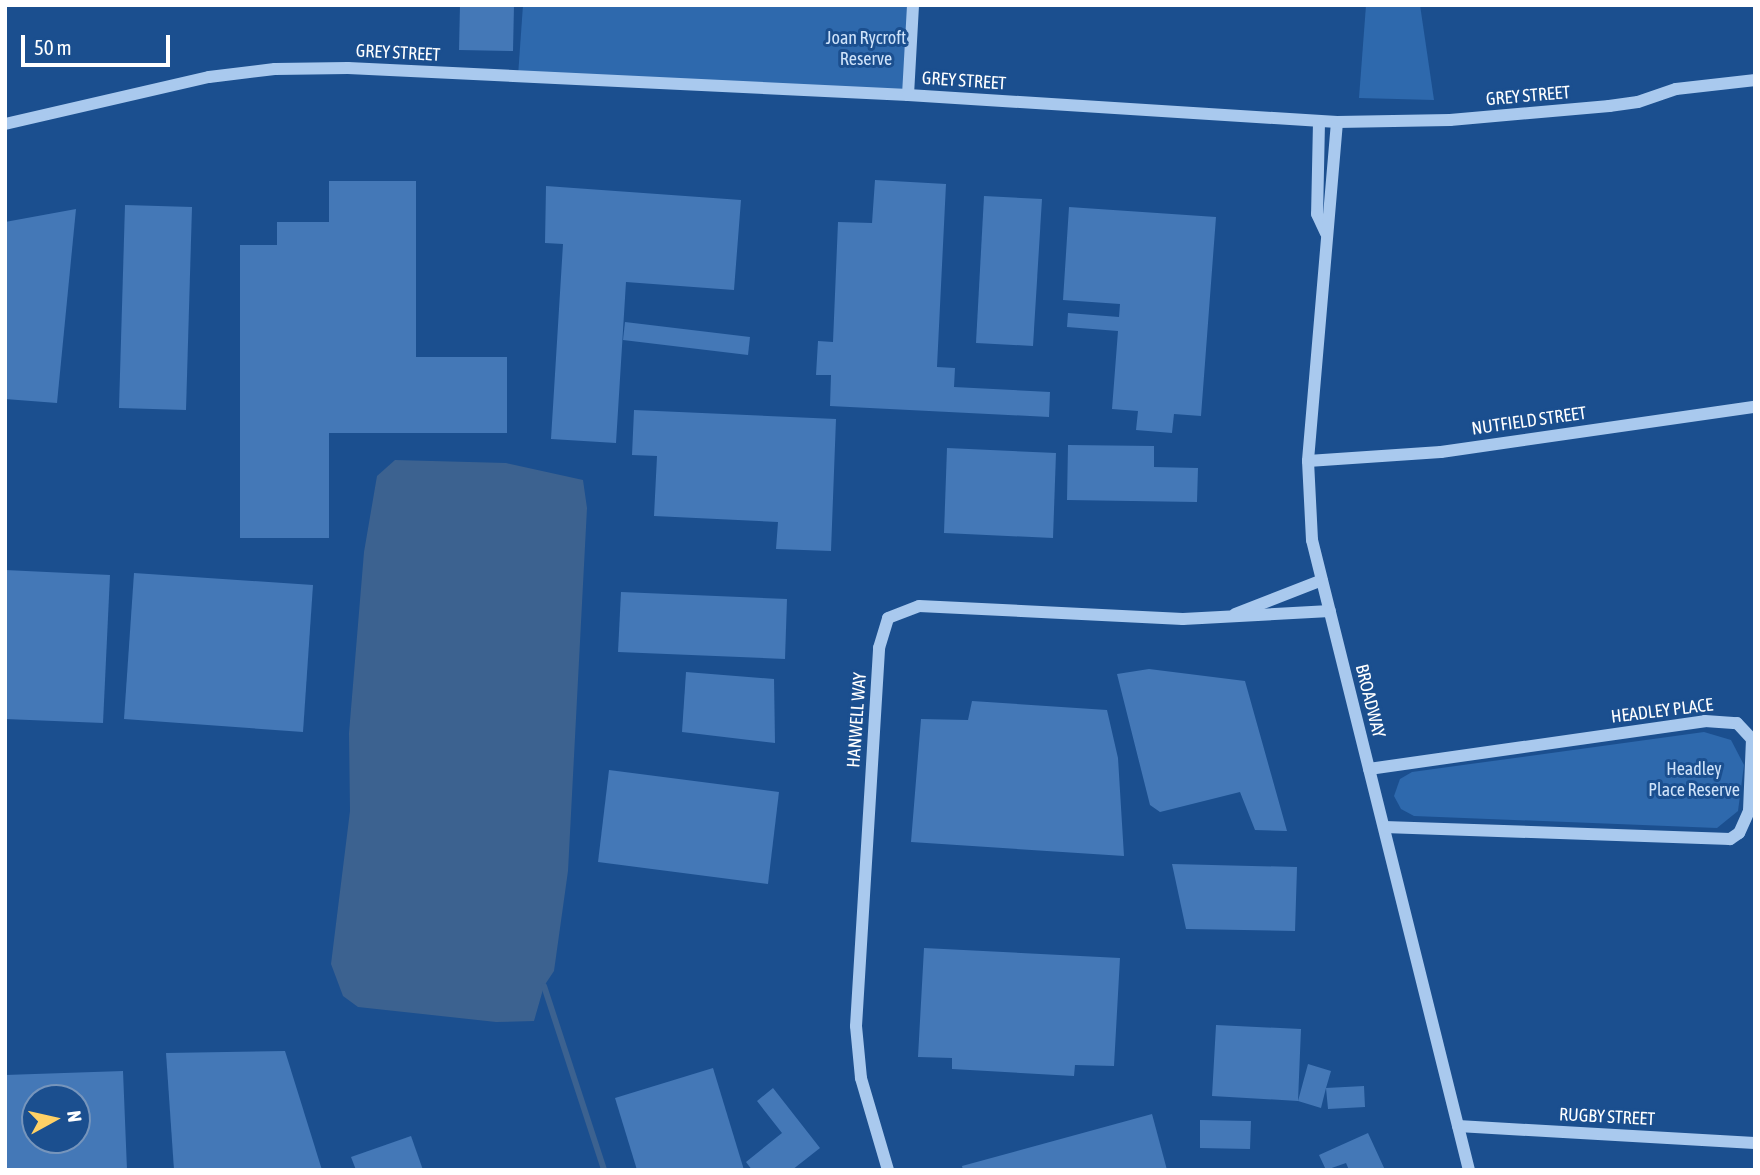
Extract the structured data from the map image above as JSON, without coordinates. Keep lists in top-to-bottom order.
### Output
{
  "streets": {
    "street": [
      "GREY STREET",
      "NUTFIELD STREET",
      "BROADWAY",
      "HEADLEY PLACE",
      "HANWELL WAY",
      "RUGBY STREET"
    ]
  },
  "crossings": [
    ["GREY STREET", "BROADWAY"],
    ["NUTFIELD STREET", "BROADWAY"],
    ["BROADWAY", "HEADLEY PLACE"],
    ["BROADWAY", "HANWELL WAY"],
    ["BROADWAY", "RUGBY STREET"]
  ],
  "parks": ["Joan Rycroft Reserve", "Headley Place Reserve"],
  "scale_bar": "50 m",
  "north": "right"
}
